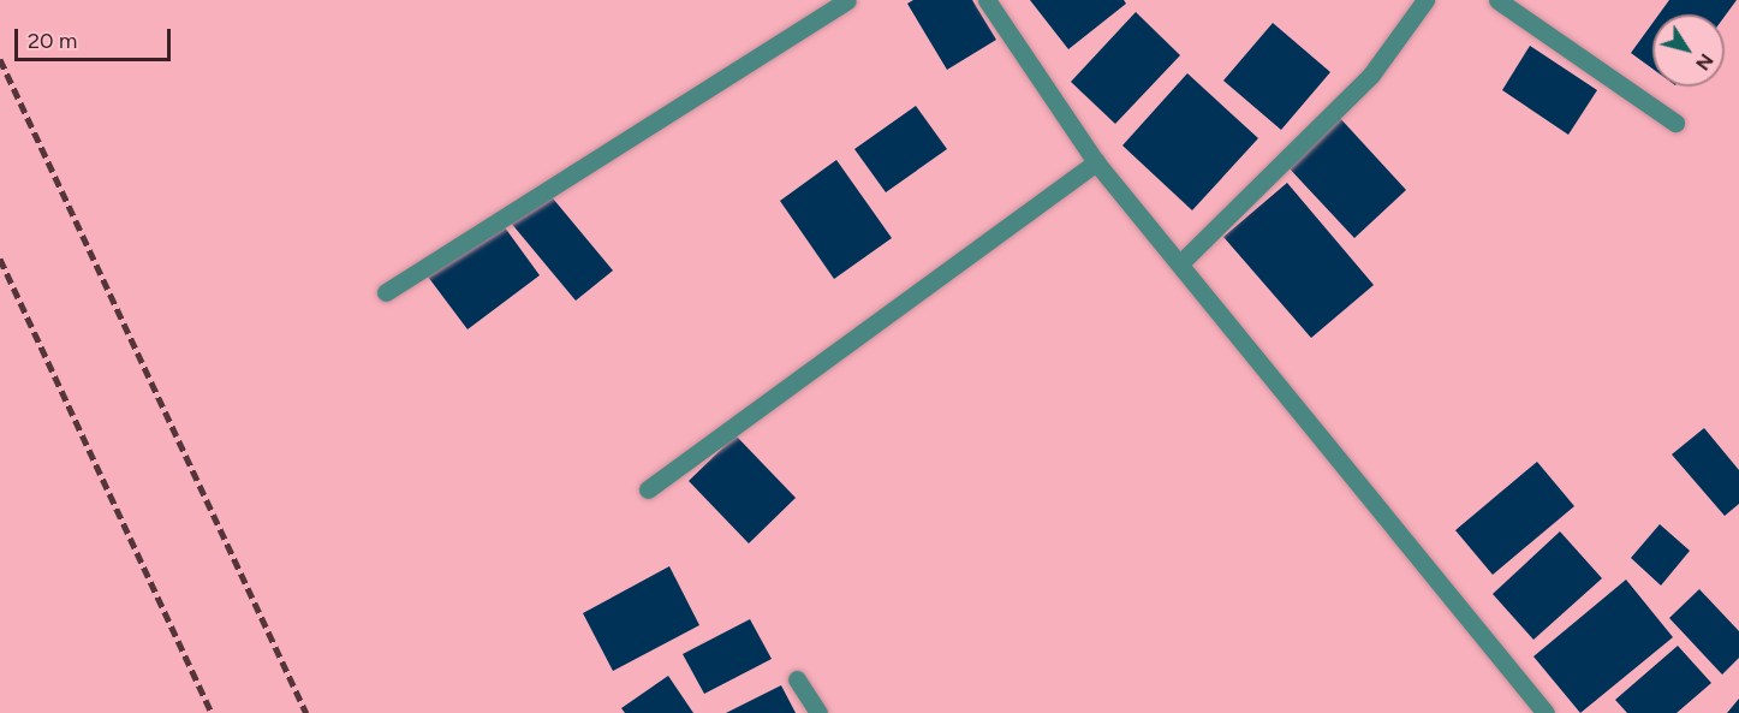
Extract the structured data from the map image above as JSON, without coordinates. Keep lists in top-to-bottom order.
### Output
{
  "scale_bar": "20 m",
  "north": "bottom right"
}
